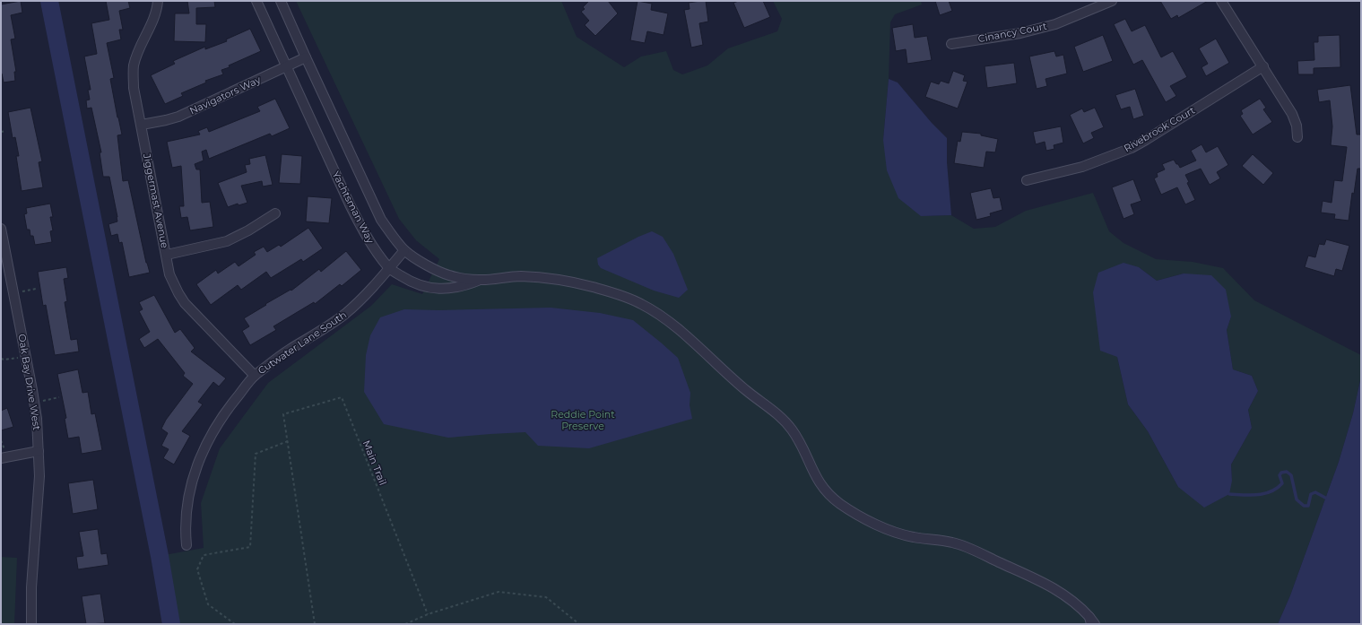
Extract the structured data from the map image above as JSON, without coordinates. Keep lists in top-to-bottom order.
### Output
{
  "streets": {
    "street": [
      "Cinancy Court",
      "Navigators Way",
      "Rivebrook Court",
      "Jiggermast Avenue",
      "Yachtsman Way",
      "Cutwater Lane South",
      "Oak Bay Drive West"
    ],
    "path": ["Main Trail"]
  },
  "crossings": [
    ["Navigators Way", "Jiggermast Avenue"],
    ["Navigators Way", "Yachtsman Way"],
    ["Jiggermast Avenue", "Cutwater Lane South"],
    ["Yachtsman Way", "Cutwater Lane South"]
  ],
  "parks": ["Reddie Point Preserve"]
}
